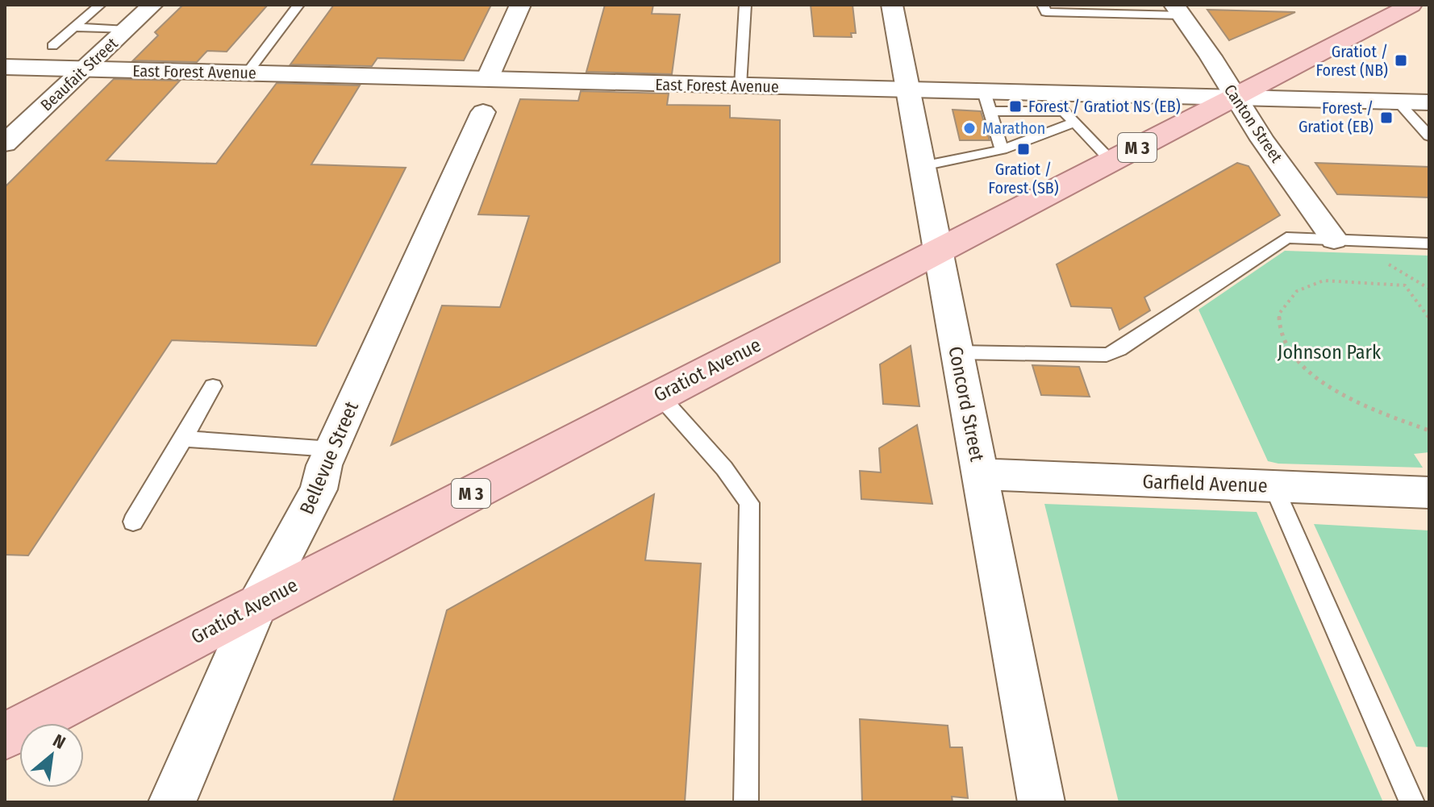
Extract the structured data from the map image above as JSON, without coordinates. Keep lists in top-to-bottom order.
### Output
{
  "streets": {
    "main road": ["East Forest Avenue", "M 3", "Gratiot Avenue"],
    "street": [
      "Beaufait Street",
      "Canton Street",
      "Concord Street",
      "Bellevue Street",
      "Garfield Avenue"
    ]
  },
  "crossings": [
    ["East Forest Avenue", "Beaufait Street"],
    ["East Forest Avenue", "Canton Street"],
    ["East Forest Avenue", "Gratiot Avenue"],
    ["East Forest Avenue", "Concord Street"],
    ["East Forest Avenue", "Bellevue Street"],
    ["Canton Street", "Gratiot Avenue"],
    ["Gratiot Avenue", "Concord Street"],
    ["Gratiot Avenue", "Bellevue Street"],
    ["Concord Street", "Garfield Avenue"]
  ],
  "parks": ["Johnson Park"],
  "places": {
    "transit": [
      "Gratiot / Forest (NB)",
      "Forest / Gratiot NS (EB)",
      "Forest / Gratiot (EB)",
      "Gratiot / Forest (SB)"
    ],
    "other": ["Marathon"]
  },
  "north": "top right"
}
